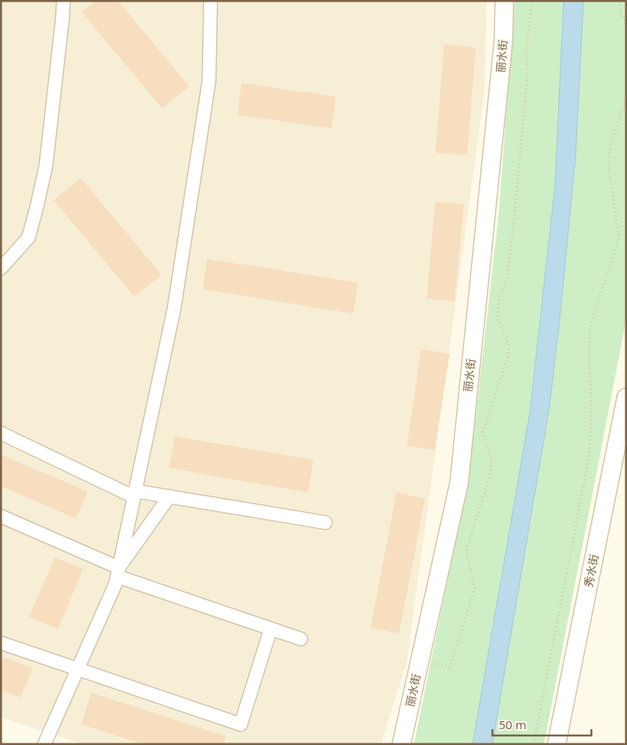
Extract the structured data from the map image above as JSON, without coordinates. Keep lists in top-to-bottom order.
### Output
{
  "streets": {
    "street": ["丽水街", "秀水街"]
  },
  "scale_bar": "50 m"
}
